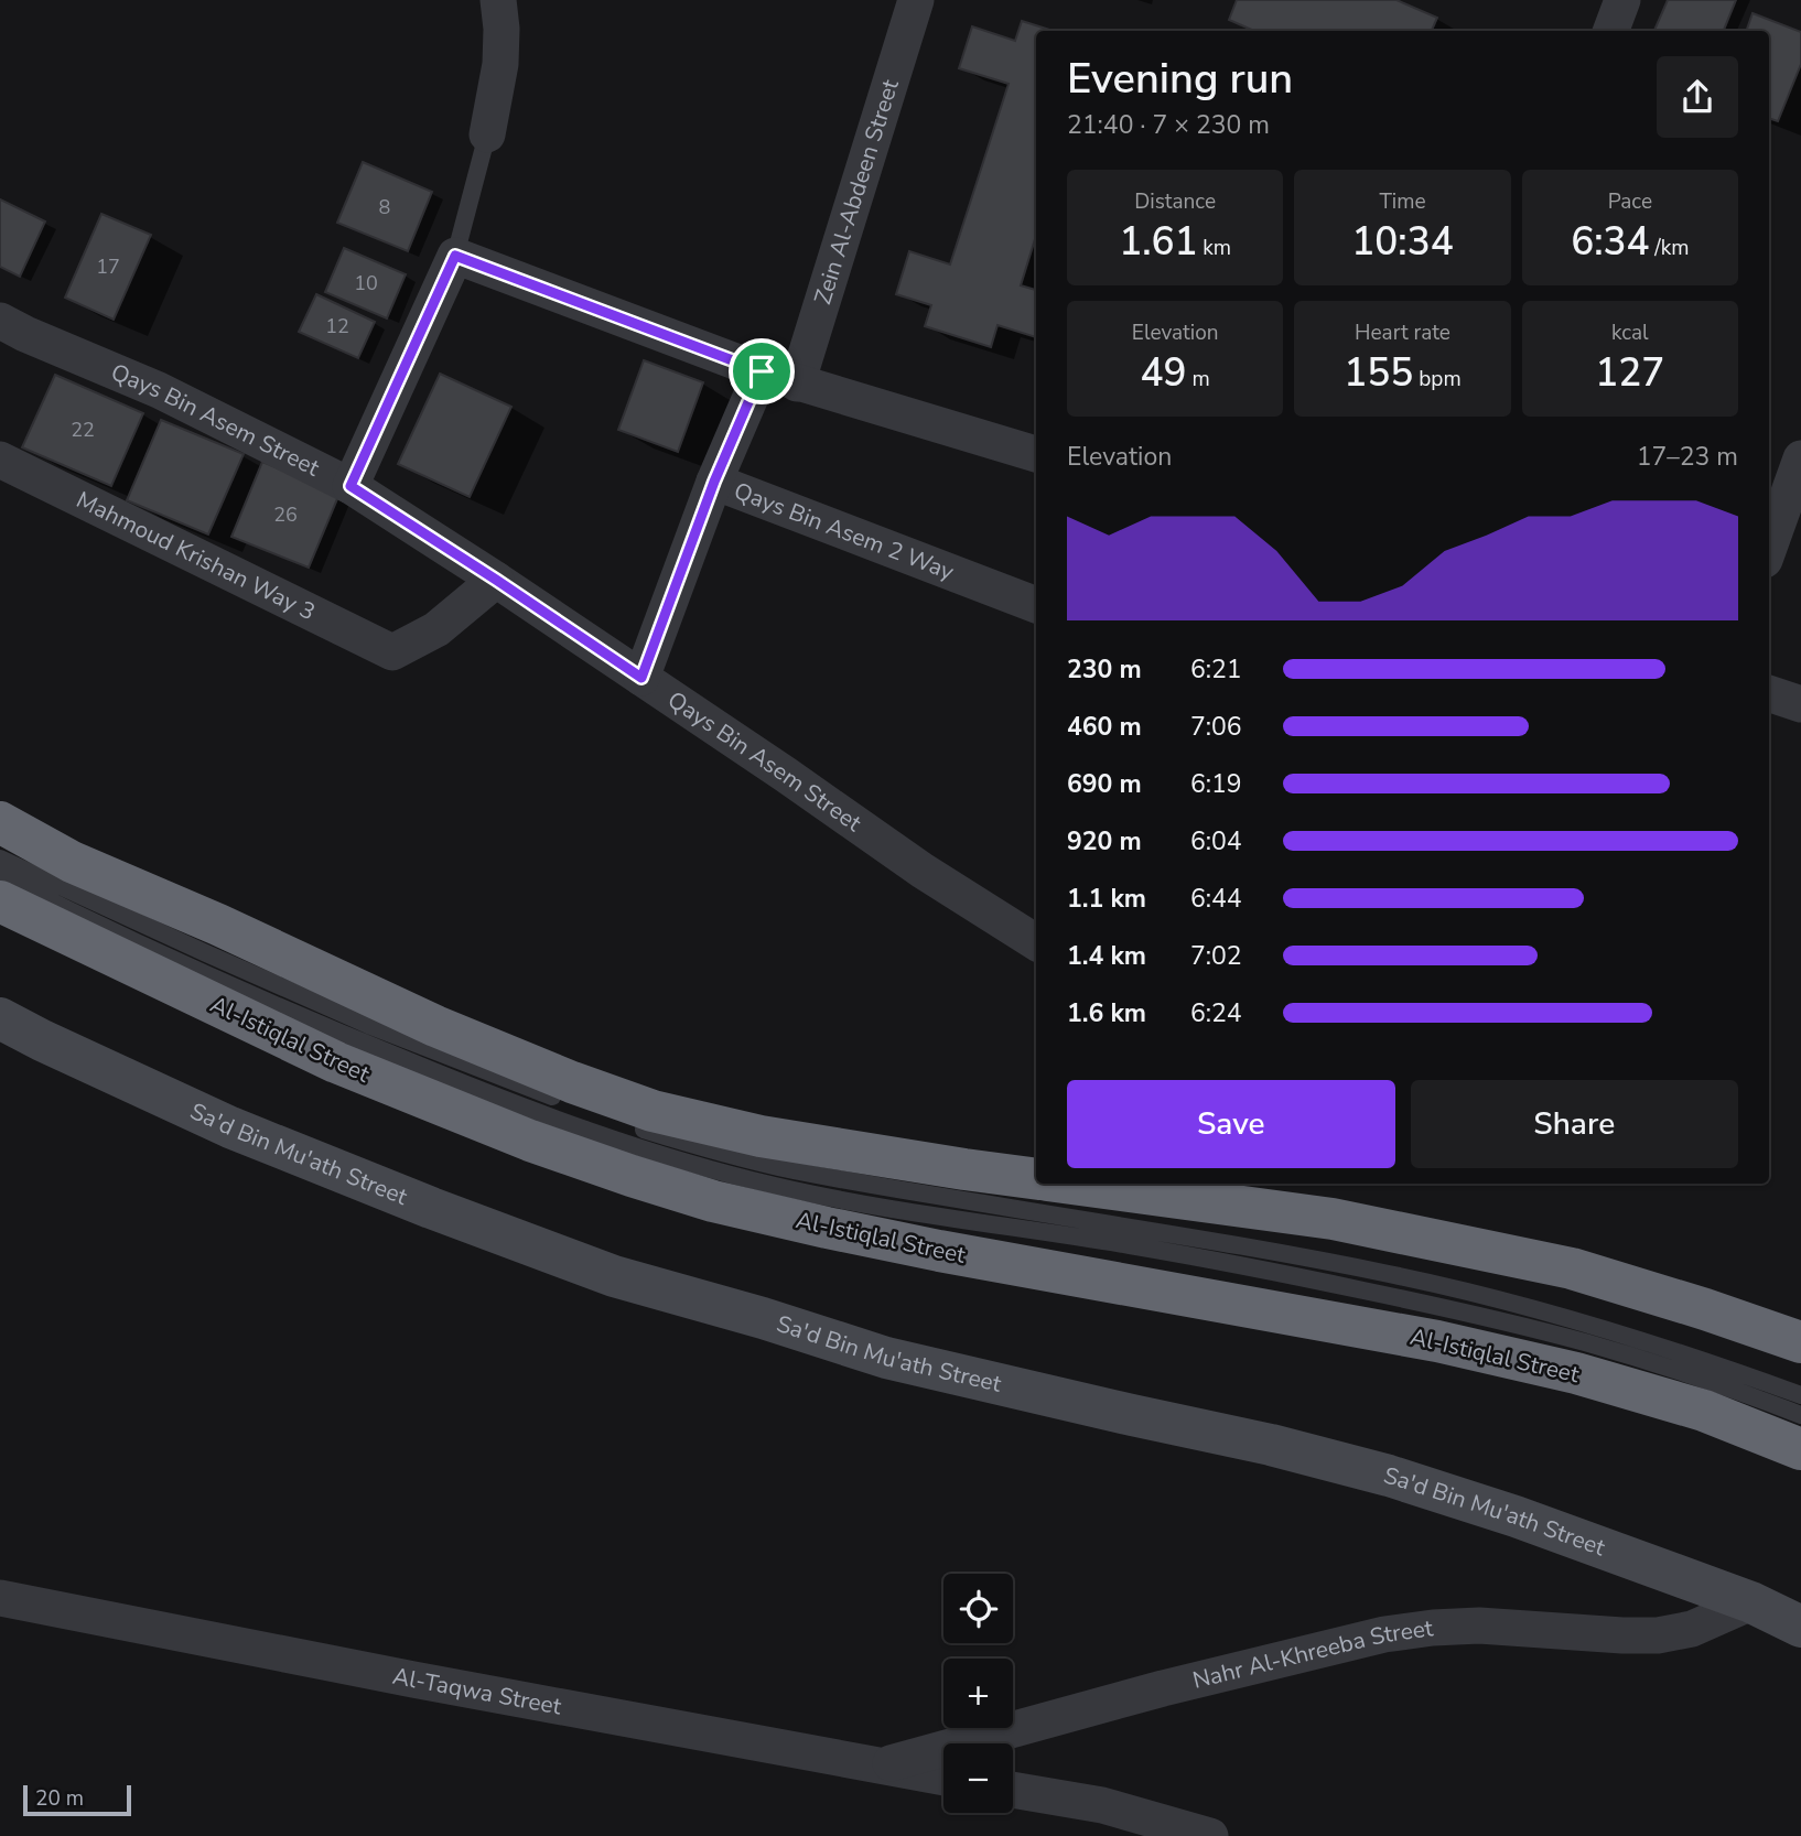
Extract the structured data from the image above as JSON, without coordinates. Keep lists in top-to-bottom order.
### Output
{
  "streets": {
    "highway": ["Al-Istiqlal Street"],
    "street": [
      "Zein Al-Abdeen Street",
      "Qays Bin Asem Street",
      "Qays Bin Asem 2 Way",
      "Mahmoud Krishan Way 3",
      "Sa'd Bin Mu'ath Street",
      "Nahr Al-Khreeba Street",
      "Al-Taqwa Street"
    ]
  },
  "crossings": [
    ["Qays Bin Asem Street", "Qays Bin Asem 2 Way"],
    ["Qays Bin Asem Street", "Mahmoud Krishan Way 3"],
    ["Sa'd Bin Mu'ath Street", "Nahr Al-Khreeba Street"],
    ["Nahr Al-Khreeba Street", "Al-Taqwa Street"]
  ],
  "house_numbers": [
    "8",
    "17",
    "10",
    "12",
    "22",
    "26"
  ],
  "scale_bar": "20 m",
  "page": {
    "heading": ["Evening run", "21:40 · 7 × 230 m"],
    "stats": [
      ["Distance", "1.61 km"],
      ["Time", "10:34"],
      ["Pace", "6:34 /km"],
      ["Elevation", "49 m"],
      ["Heart rate", "155 bpm"],
      ["kcal", "127"]
    ],
    "chart": ["Elevation", "17–23 m"],
    "list": [
      {
        "name": "230 m",
        "note": "6:21"
      },
      {
        "name": "460 m",
        "note": "7:06"
      },
      {
        "name": "690 m",
        "note": "6:19"
      },
      {
        "name": "920 m",
        "note": "6:04"
      },
      {
        "name": "1.1 km",
        "note": "6:44"
      },
      {
        "name": "1.4 km",
        "note": "7:02"
      },
      {
        "name": "1.6 km",
        "note": "6:24"
      }
    ],
    "buttons": ["Save", "Share"],
    "map_buttons": ["+", "−"],
    "scale": "20 m"
  }
}
